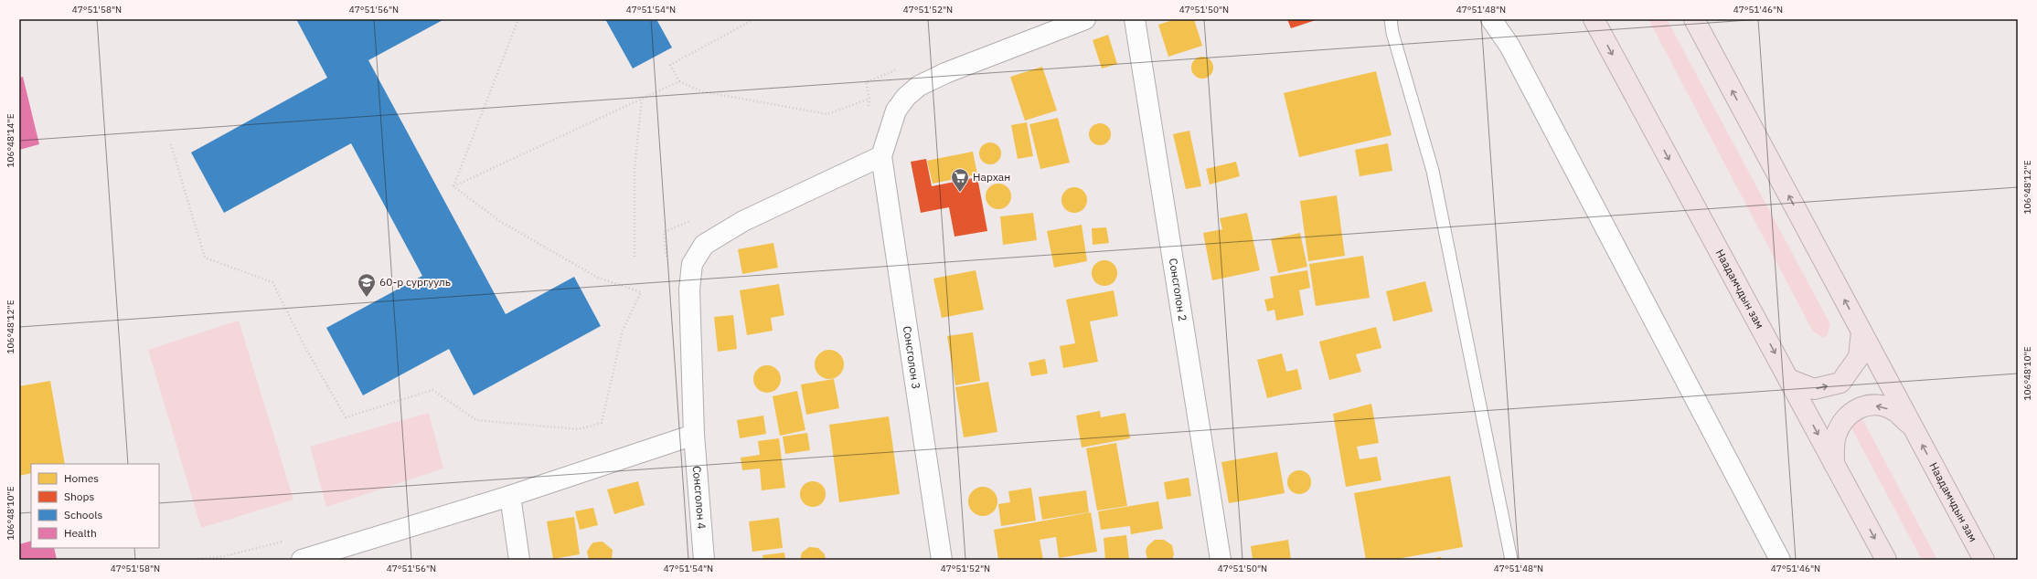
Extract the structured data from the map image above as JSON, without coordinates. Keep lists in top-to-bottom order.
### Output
{
  "streets": {
    "highway": ["Наадамчдын зам"],
    "street": ["Сонсголон 2", "Сонсголон 3", "Сонсголон 4"]
  },
  "crossings": [
    ["Сонсголон 3", "Сонсголон 4"]
  ],
  "places": {
    "supermarket": ["Нархан"],
    "school or university": ["60-р сургууль"]
  },
  "legend": [
    "Homes",
    "Shops",
    "Schools",
    "Health"
  ],
  "coordinates": [
    "47°51'58\"N",
    "47°51'56\"N",
    "47°51'54\"N",
    "47°51'52\"N",
    "47°51'50\"N",
    "47°51'48\"N",
    "47°51'46\"N",
    "106°48'14\"E",
    "106°48'12\"E",
    "106°48'10\"E"
  ]
}
